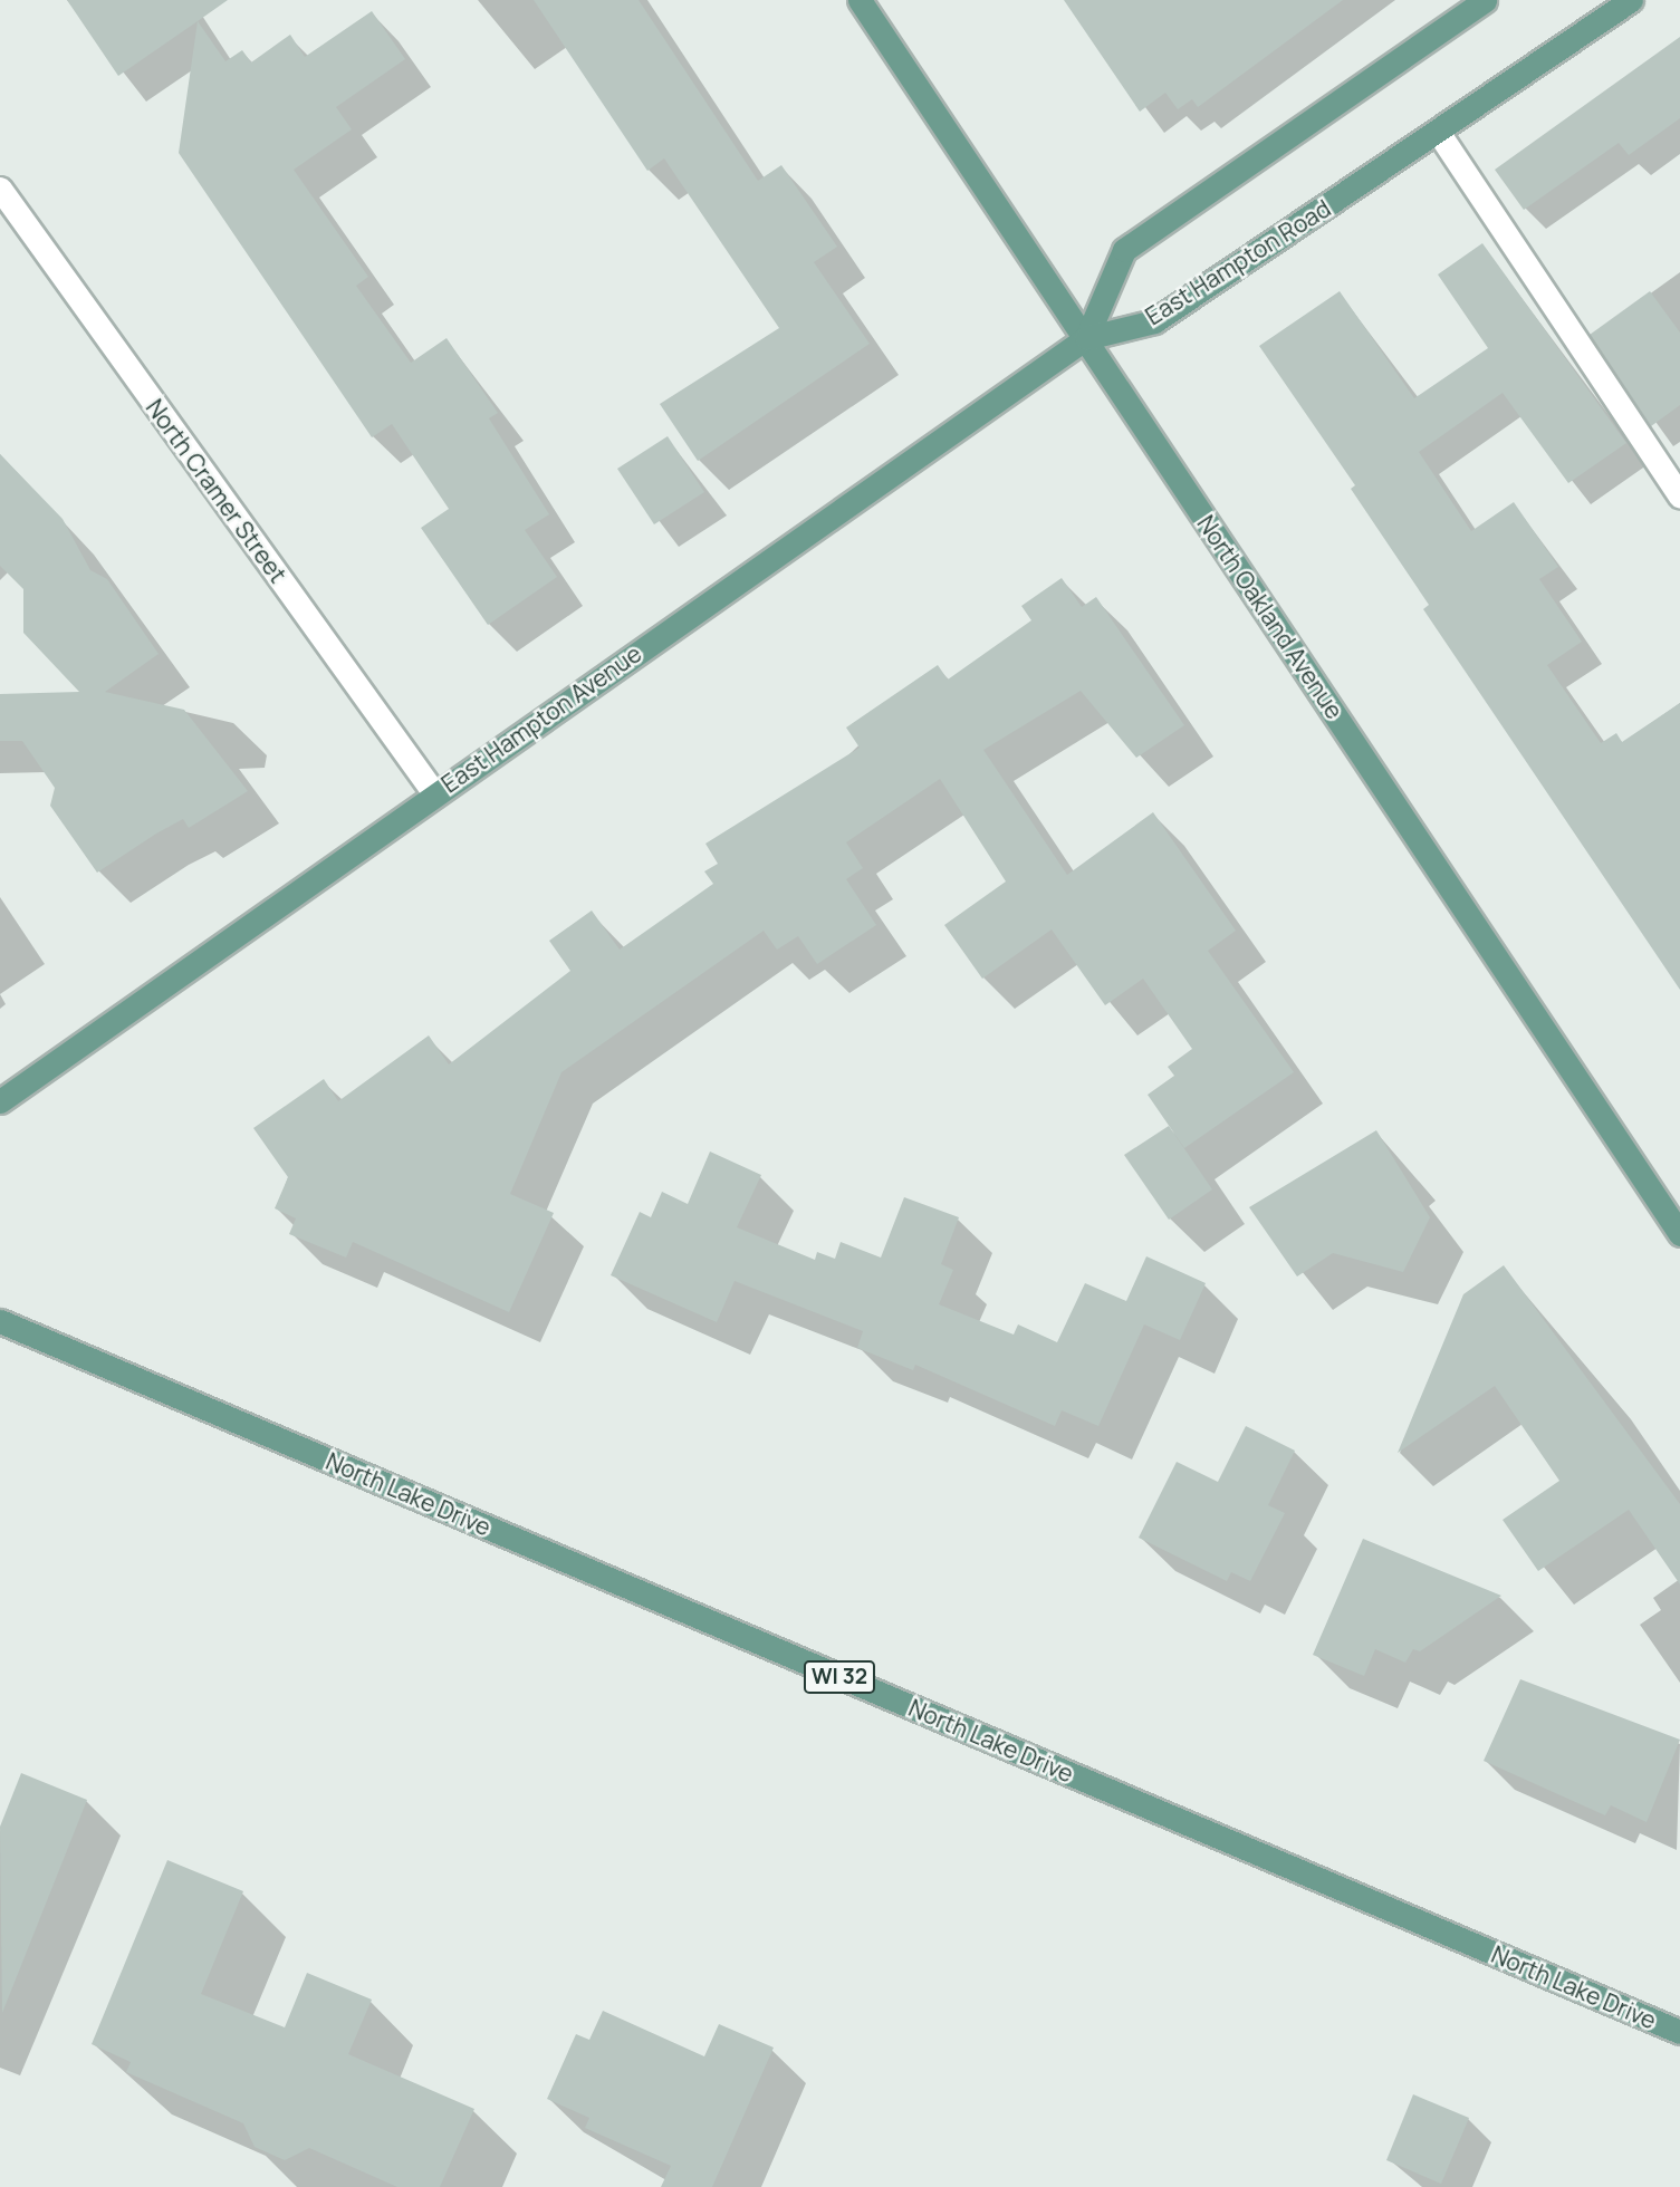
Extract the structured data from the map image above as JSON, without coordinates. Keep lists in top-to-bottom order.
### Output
{
  "streets": {
    "main road": [
      "East Hampton Road",
      "North Oakland Avenue",
      "East Hampton Avenue",
      "North Lake Drive",
      "WI 32"
    ],
    "street": ["North Cramer Street"]
  },
  "crossings": [
    ["East Hampton Road", "North Oakland Avenue"],
    ["East Hampton Road", "East Hampton Avenue"],
    ["North Cramer Street", "East Hampton Avenue"],
    ["North Oakland Avenue", "East Hampton Avenue"]
  ]
}
